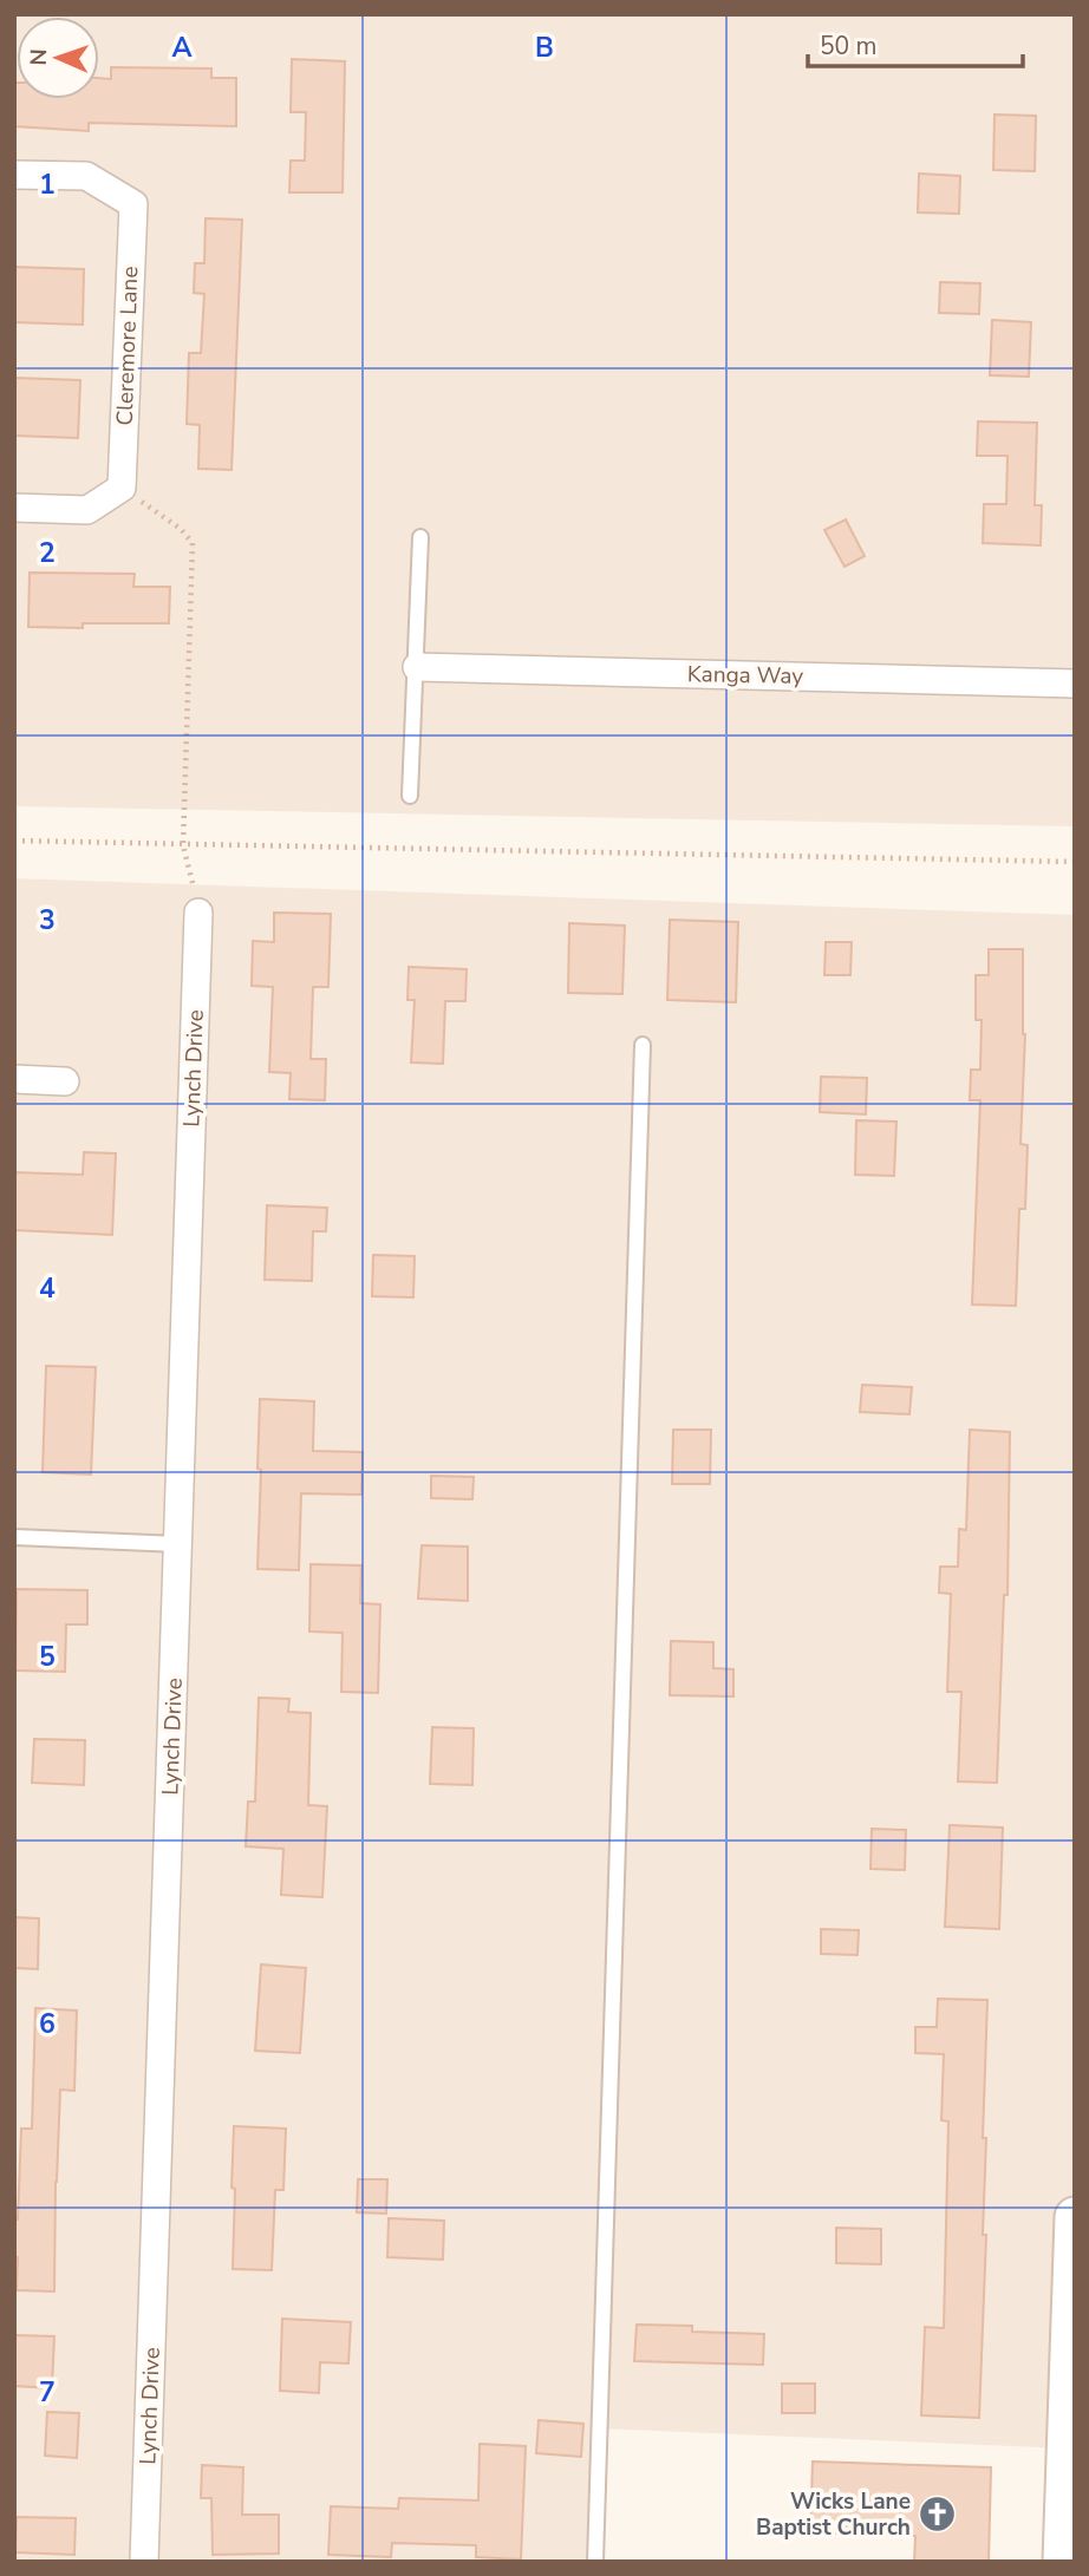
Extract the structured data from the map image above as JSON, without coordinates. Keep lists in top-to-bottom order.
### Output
{
  "streets": {
    "street": ["Cleremore Lane", "Kanga Way", "Lynch Drive"]
  },
  "places": {
    "church": ["Wicks Lane Baptist Church"]
  },
  "scale_bar": "50 m",
  "north": "left",
  "grid": {
    "columns": ["A", "B"],
    "rows": [
      "1",
      "2",
      "3",
      "4",
      "5",
      "6",
      "7"
    ]
  }
}
